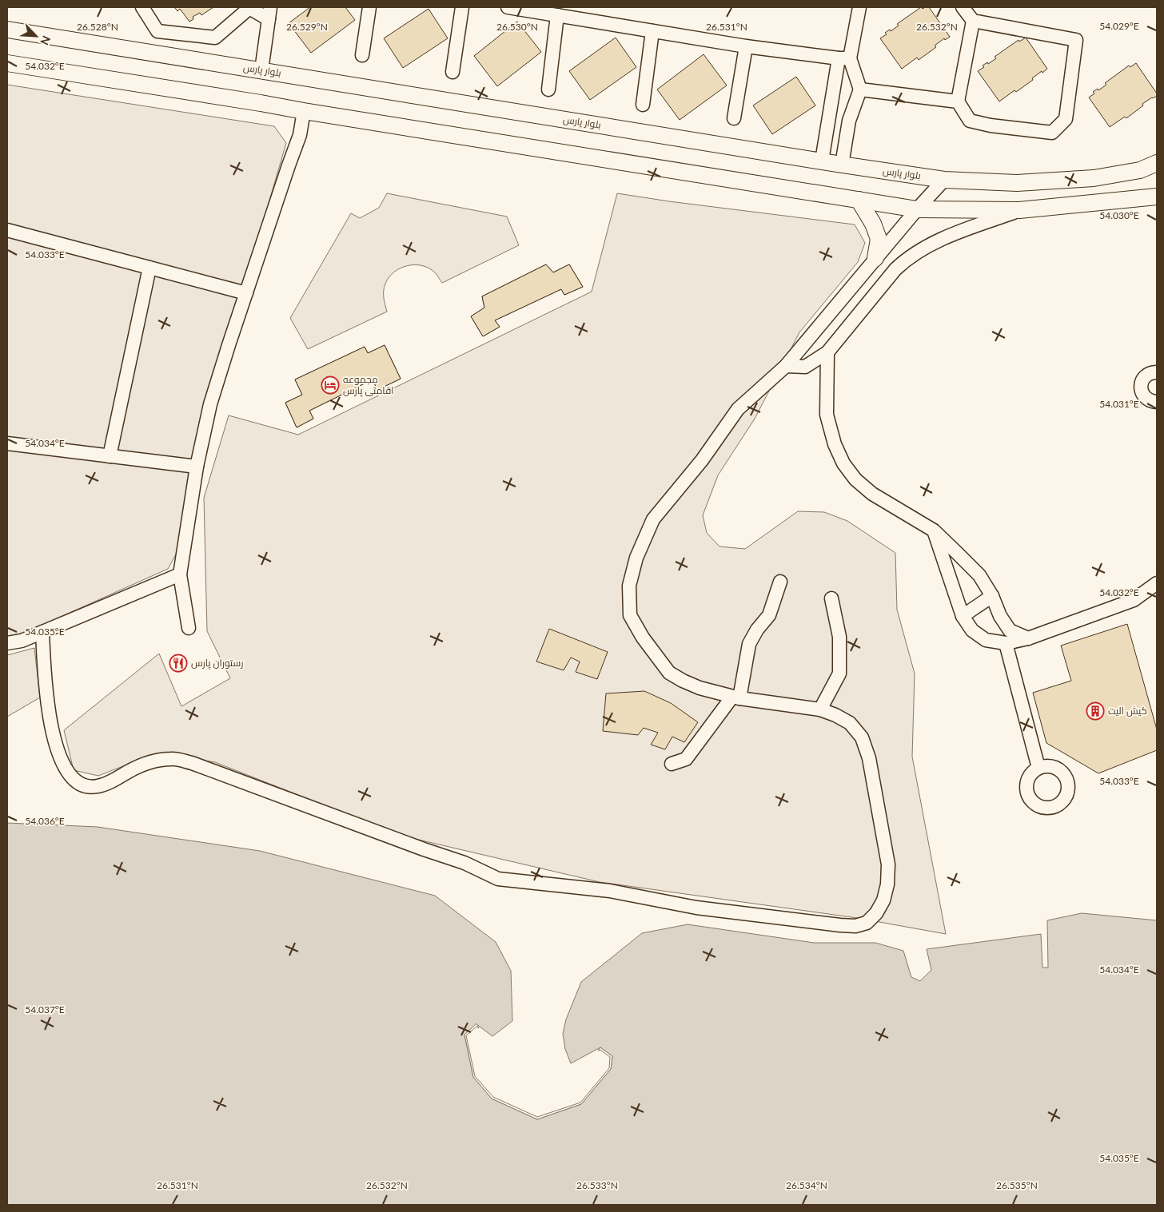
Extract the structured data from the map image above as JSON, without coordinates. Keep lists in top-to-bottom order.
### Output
{
  "streets": {
    "main road": ["بلوار پارس"]
  },
  "places": {
    "hotel": ["مجموعه اقامتی پارس"],
    "restaurant": ["رستوران پارس"],
    "building": ["کیش الیت"]
  },
  "north": "bottom right",
  "coordinates": [
    "54.029°E",
    "26.528°N",
    "26.529°N",
    "26.532°N",
    "26.530°N",
    "26.531°N",
    "54.032°E",
    "54.030°E",
    "54.033°E",
    "54.031°E",
    "54.034°E",
    "54.035°E",
    "54.036°E",
    "54.037°E",
    "26.533°N",
    "26.534°N",
    "26.535°N"
  ]
}
